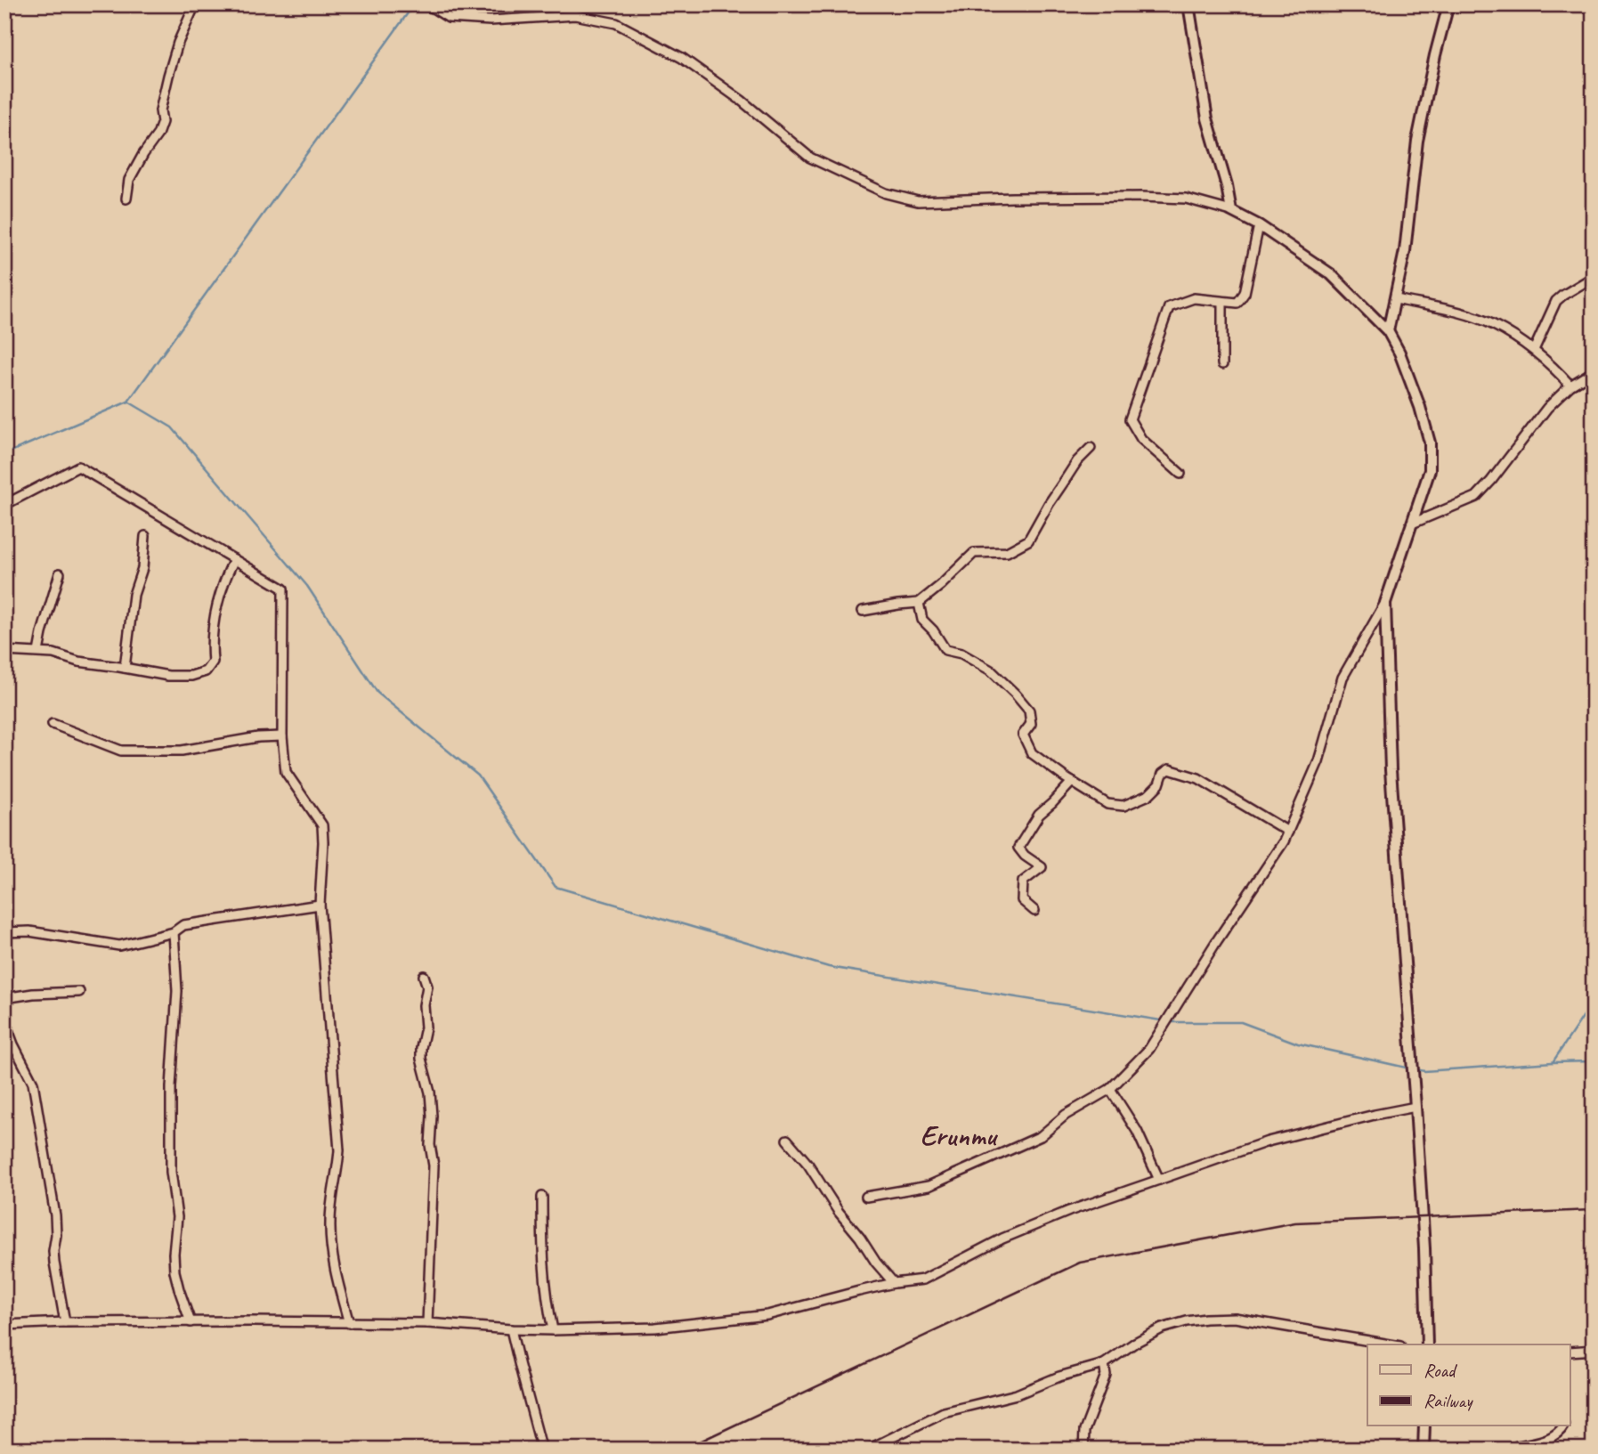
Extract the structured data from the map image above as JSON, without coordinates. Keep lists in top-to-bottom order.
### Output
{
  "districts": ["Erunmu"],
  "legend": ["Road", "Railway"]
}
